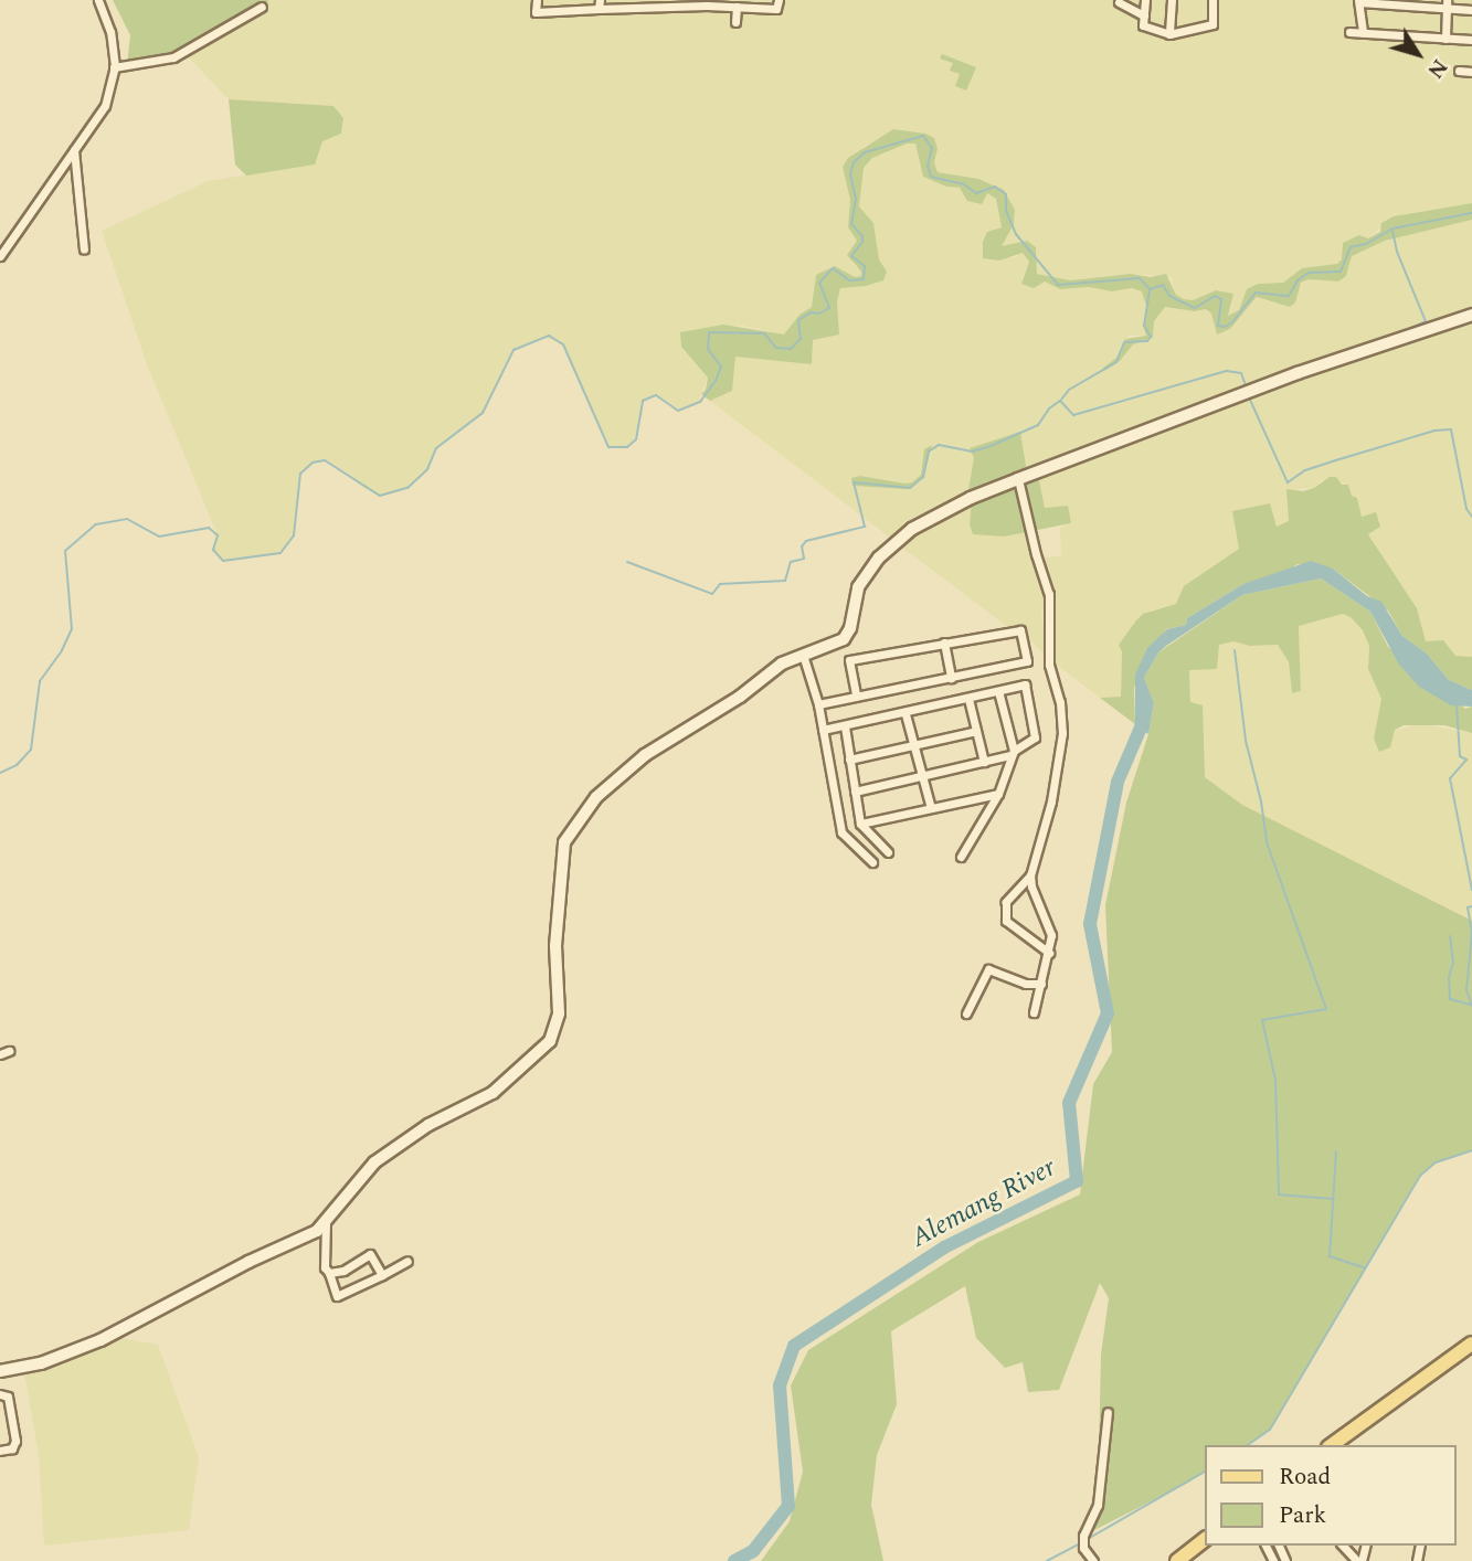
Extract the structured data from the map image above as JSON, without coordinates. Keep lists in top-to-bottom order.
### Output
{
  "water": ["Alemang River"],
  "legend": ["Road", "Park"],
  "north": "bottom right"
}
